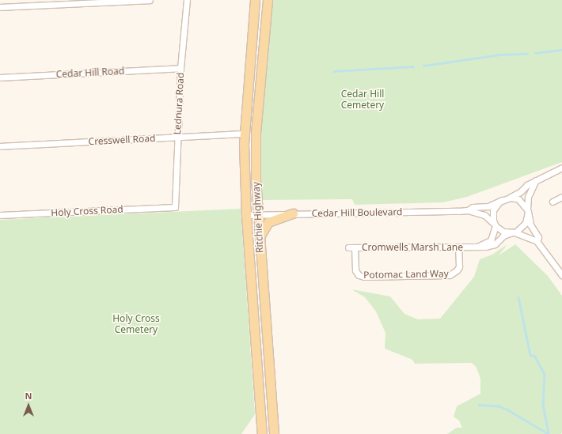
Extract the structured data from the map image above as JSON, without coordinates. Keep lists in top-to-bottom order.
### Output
{
  "streets": {
    "main road": ["Ritchie Highway"],
    "street": [
      "Cedar Hill Road",
      "Lednura Road",
      "Cresswell Road",
      "Holy Cross Road",
      "Cedar Hill Boulevard",
      "Cromwells Marsh Lane",
      "Potomac Land Way"
    ]
  },
  "crossings": [
    ["Cedar Hill Road", "Lednura Road"],
    ["Lednura Road", "Cresswell Road"],
    ["Lednura Road", "Holy Cross Road"],
    ["Cresswell Road", "Ritchie Highway"],
    ["Cedar Hill Boulevard", "Ritchie Highway"],
    ["Cedar Hill Boulevard", "Cromwells Marsh Lane"],
    ["Cromwells Marsh Lane", "Potomac Land Way"]
  ],
  "parks": ["Cedar Hill Cemetery", "Holy Cross Cemetery"],
  "north": "top"
}
